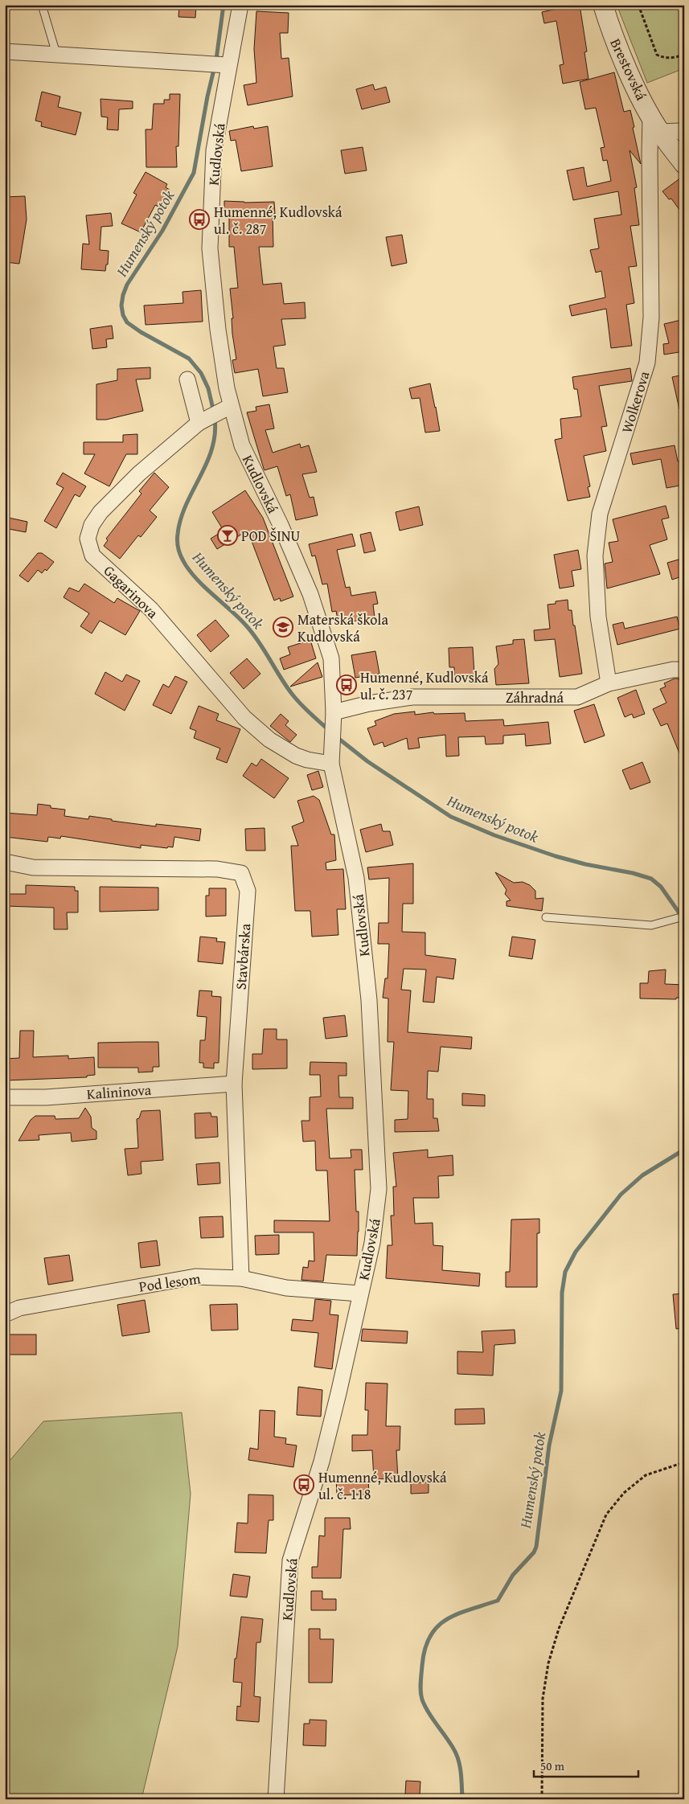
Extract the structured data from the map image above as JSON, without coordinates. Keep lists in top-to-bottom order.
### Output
{
  "streets": {
    "street": [
      "Brestovská",
      "Kudlovská",
      "Wolkerova",
      "Gagarinova",
      "Záhradná",
      "Stavbárska",
      "Kalininova",
      "Pod lesom"
    ]
  },
  "crossings": [
    ["Brestovská", "Wolkerova"],
    ["Kudlovská", "Gagarinova"],
    ["Kudlovská", "Záhradná"],
    ["Kudlovská", "Pod lesom"],
    ["Wolkerova", "Záhradná"],
    ["Stavbárska", "Kalininova"],
    ["Stavbárska", "Pod lesom"]
  ],
  "water": ["Humenský potok"],
  "places": {
    "bus stop": ["Humenné, Kudlovská ul. č. 287", "Humenné, Kudlovská ul. č. 237", "Humenné, Kudlovská ul. č. 118"],
    "bar": ["POD ŠINU"],
    "school or university": ["Materská škola Kudlovská"]
  },
  "scale_bar": "50 m"
}
